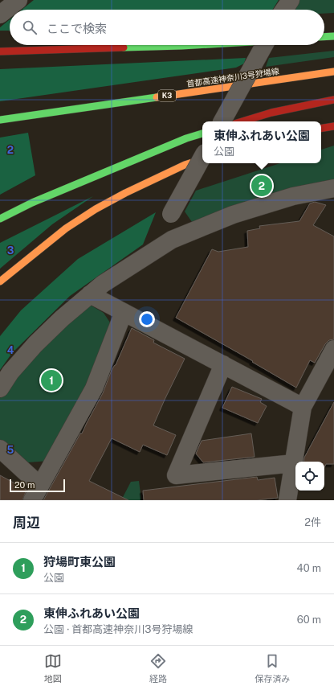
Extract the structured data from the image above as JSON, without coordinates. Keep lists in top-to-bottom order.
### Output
{
  "streets": {
    "highway": ["首都高速神奈川3号狩場線", "K3"]
  },
  "scale_bar": "20 m",
  "page": {
    "search": "ここで検索",
    "popup": ["東伸ふれあい公園", "公園"],
    "pins": ["2", "1"],
    "scale": "20 m",
    "heading": ["周辺", "2件"],
    "list": [
      {
        "mark": "1",
        "name": "狩場町東公園",
        "note": "公園",
        "value": "40 m"
      },
      {
        "mark": "2",
        "name": "東伸ふれあい公園",
        "note": "公園 · 首都高速神奈川3号狩場線",
        "value": "60 m"
      }
    ],
    "nav": ["地図", "経路", "保存済み"]
  },
  "grid": {
    "rows": [
      "2",
      "3",
      "4",
      "5"
    ]
  }
}
